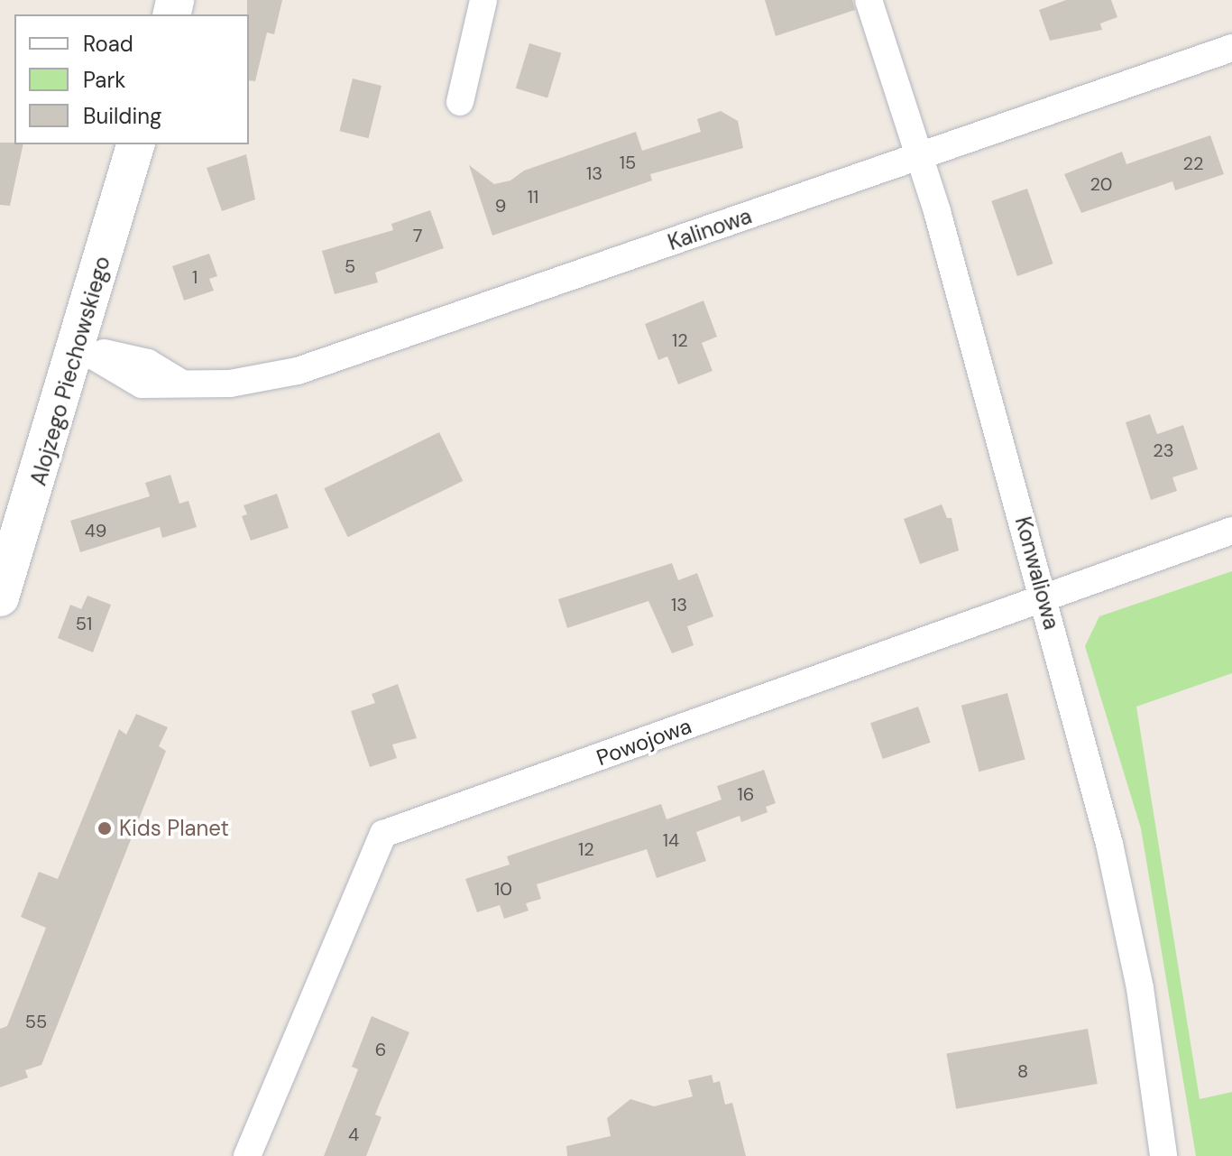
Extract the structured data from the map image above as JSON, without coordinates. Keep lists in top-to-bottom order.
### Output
{
  "streets": {
    "street": [
      "Kalinowa",
      "Alojzego Piechowskiego",
      "Konwaliowa",
      "Powojowa"
    ]
  },
  "crossings": [
    ["Kalinowa", "Alojzego Piechowskiego"],
    ["Kalinowa", "Konwaliowa"],
    ["Konwaliowa", "Powojowa"]
  ],
  "places": ["Kids Planet"],
  "house_numbers": [
    "15",
    "22",
    "13",
    "20",
    "11",
    "9",
    "7",
    "5",
    "1",
    "12",
    "23",
    "49",
    "13",
    "51",
    "16",
    "14",
    "12",
    "10",
    "55",
    "6",
    "8",
    "4"
  ],
  "legend": ["Road", "Park", "Building"]
}
